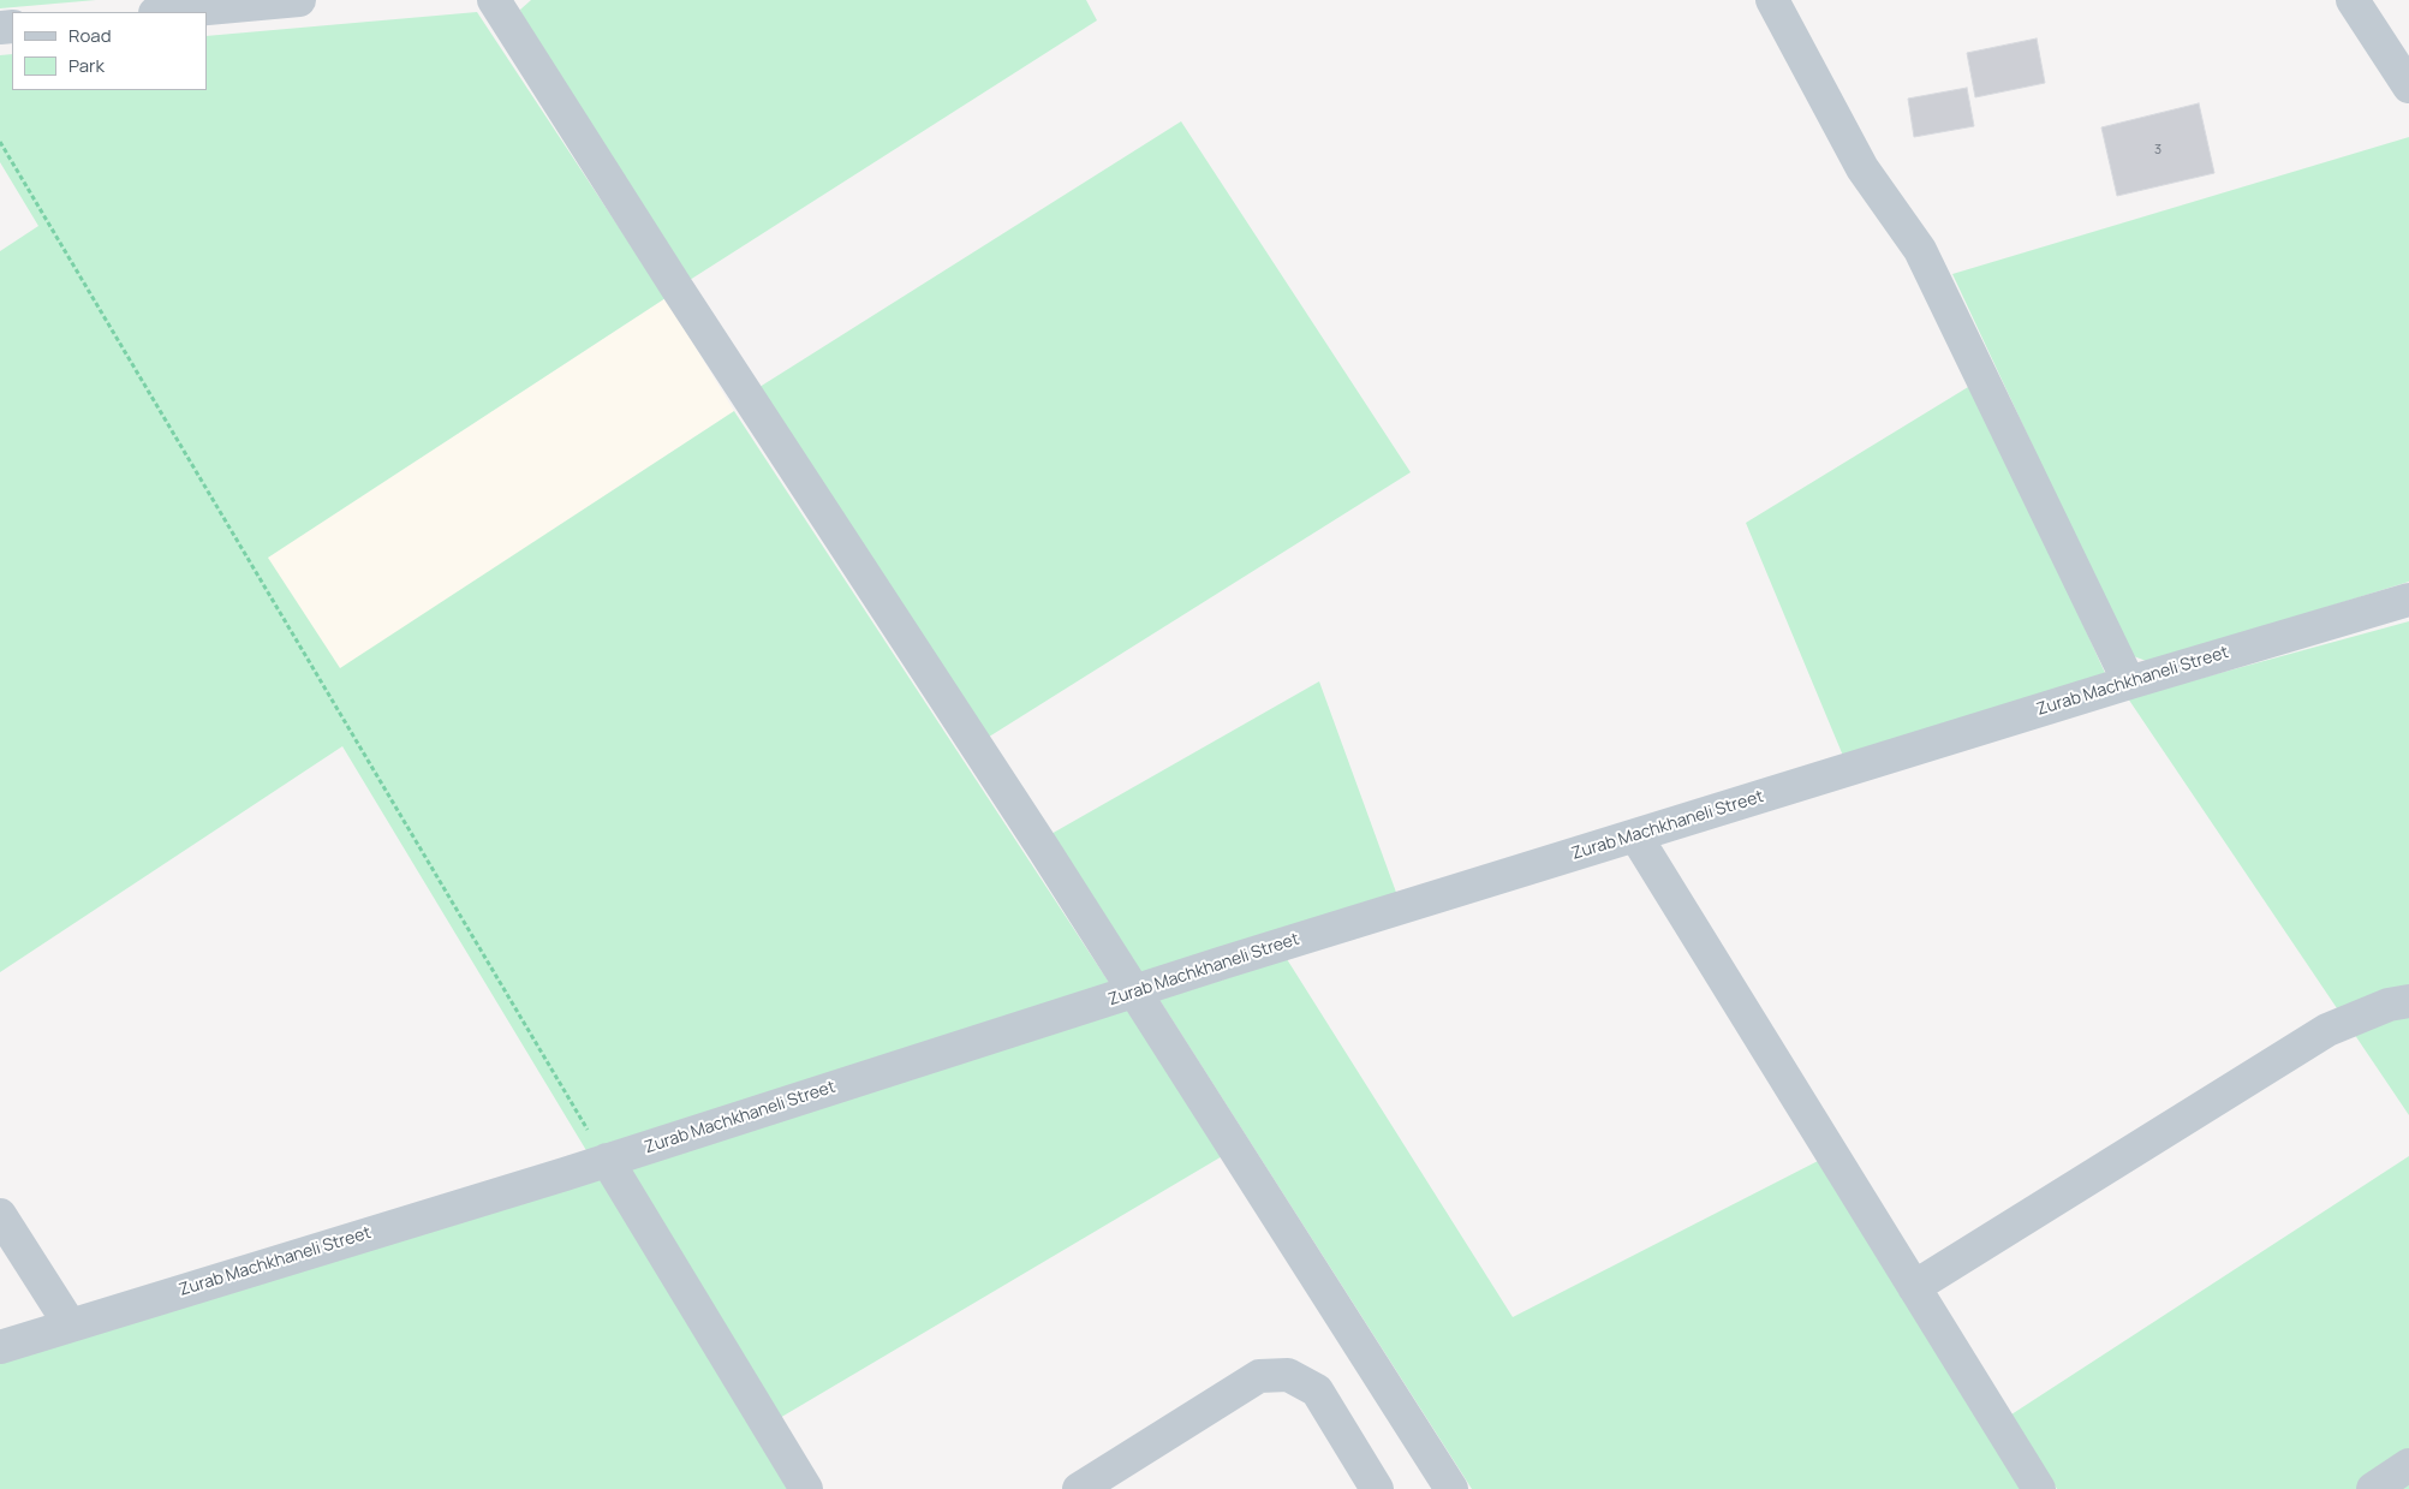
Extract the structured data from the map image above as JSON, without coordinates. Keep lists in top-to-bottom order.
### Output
{
  "streets": {
    "street": ["Zurab Machkhaneli Street"]
  },
  "house_numbers": ["3"],
  "legend": ["Road", "Park"]
}
